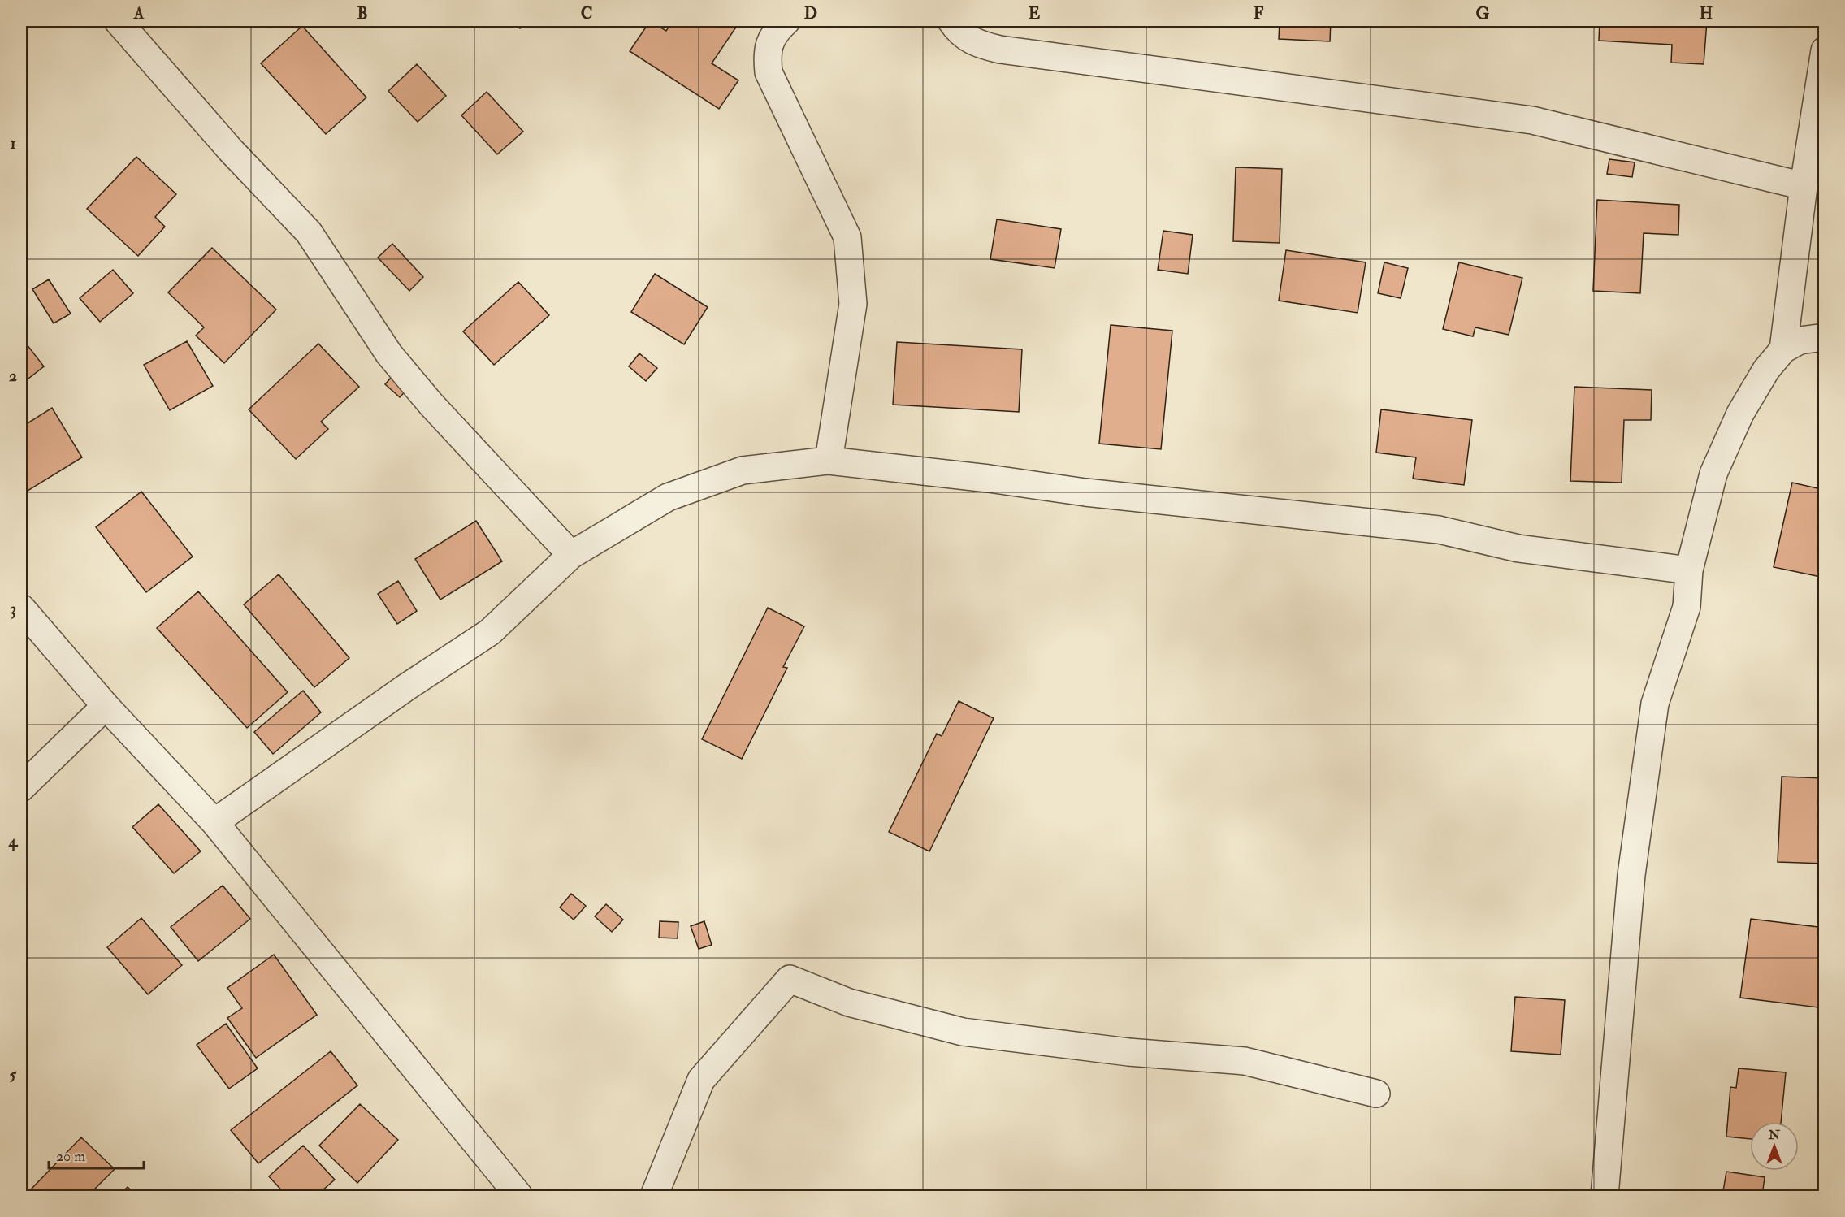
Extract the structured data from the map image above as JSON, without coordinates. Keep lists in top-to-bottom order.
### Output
{
  "scale_bar": "20 m",
  "north": "top",
  "grid": {
    "columns": [
      "A",
      "B",
      "C",
      "D",
      "E",
      "F",
      "G",
      "H"
    ],
    "rows": [
      "1",
      "2",
      "3",
      "4",
      "5"
    ]
  }
}
